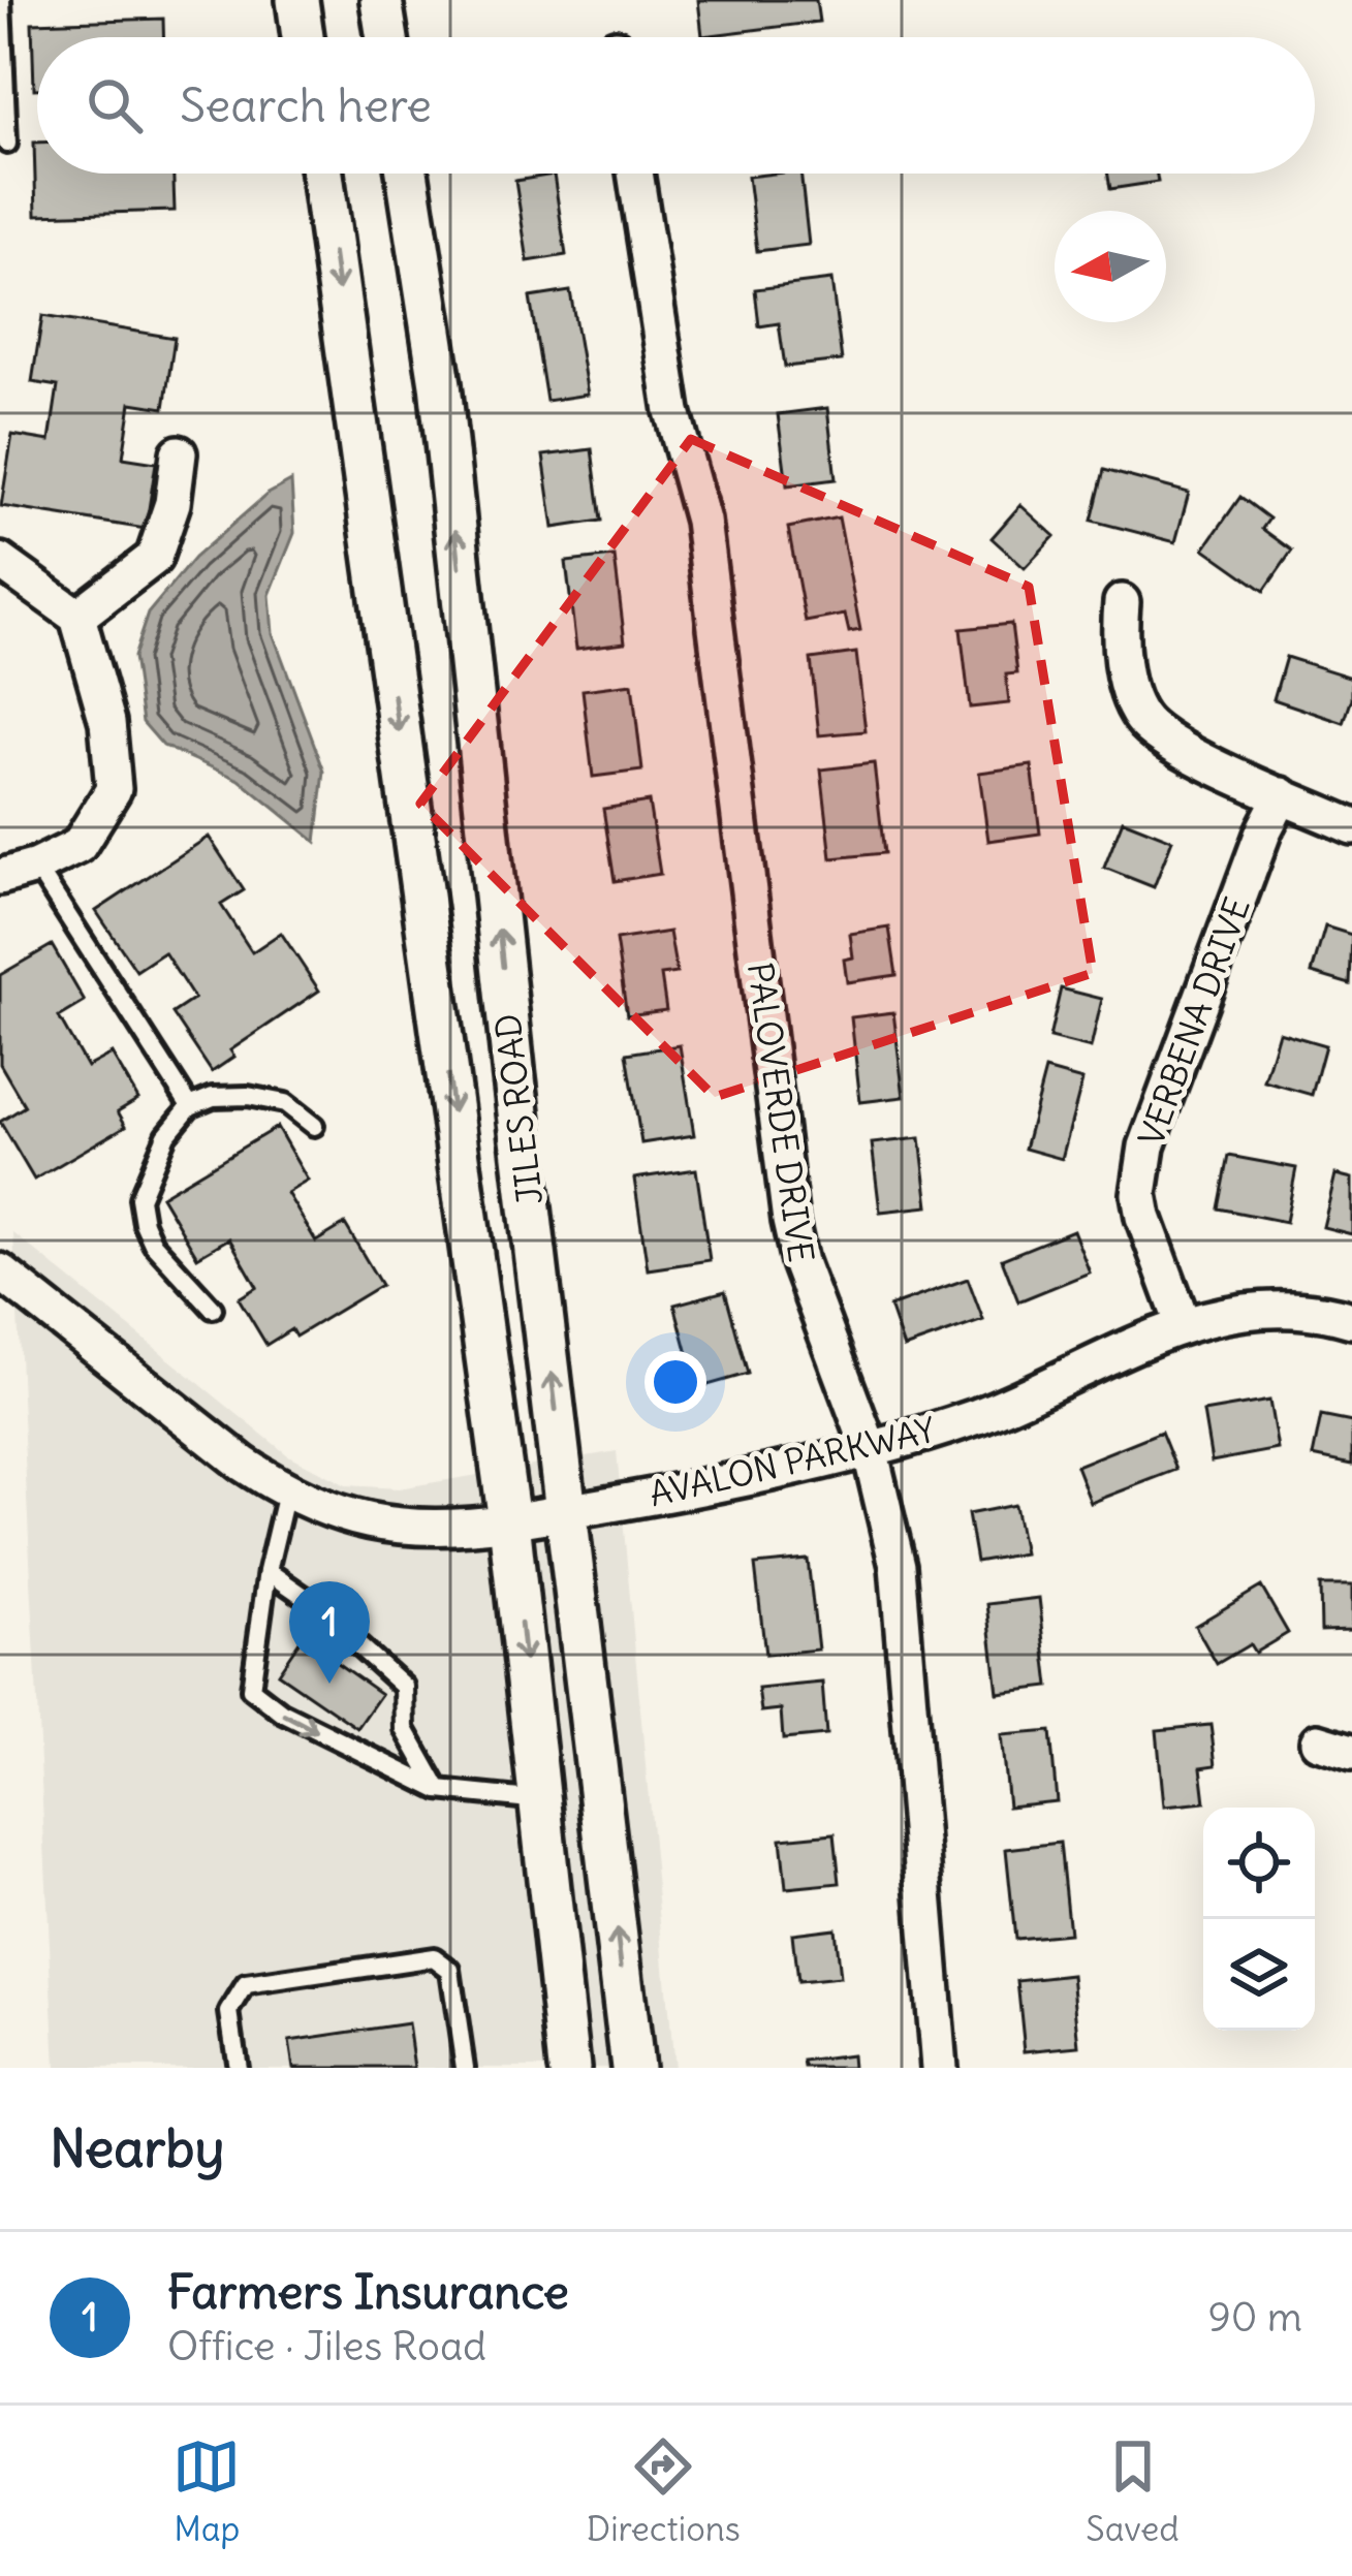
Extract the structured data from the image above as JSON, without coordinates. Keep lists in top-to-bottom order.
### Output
{
  "streets": {
    "street": [
      "VERBENA DRIVE",
      "JILES ROAD",
      "PALOVERDE DRIVE",
      "AVALON PARKWAY"
    ]
  },
  "crossings": [
    ["VERBENA DRIVE", "AVALON PARKWAY"],
    ["JILES ROAD", "AVALON PARKWAY"],
    ["PALOVERDE DRIVE", "AVALON PARKWAY"]
  ],
  "north": "left",
  "page": {
    "search": "Search here",
    "pins": "1",
    "heading": "Nearby",
    "list": [
      {
        "mark": "1",
        "name": "Farmers Insurance",
        "note": "Office · Jiles Road",
        "value": "90 m"
      }
    ],
    "nav": ["Map", "Directions", "Saved"]
  }
}
